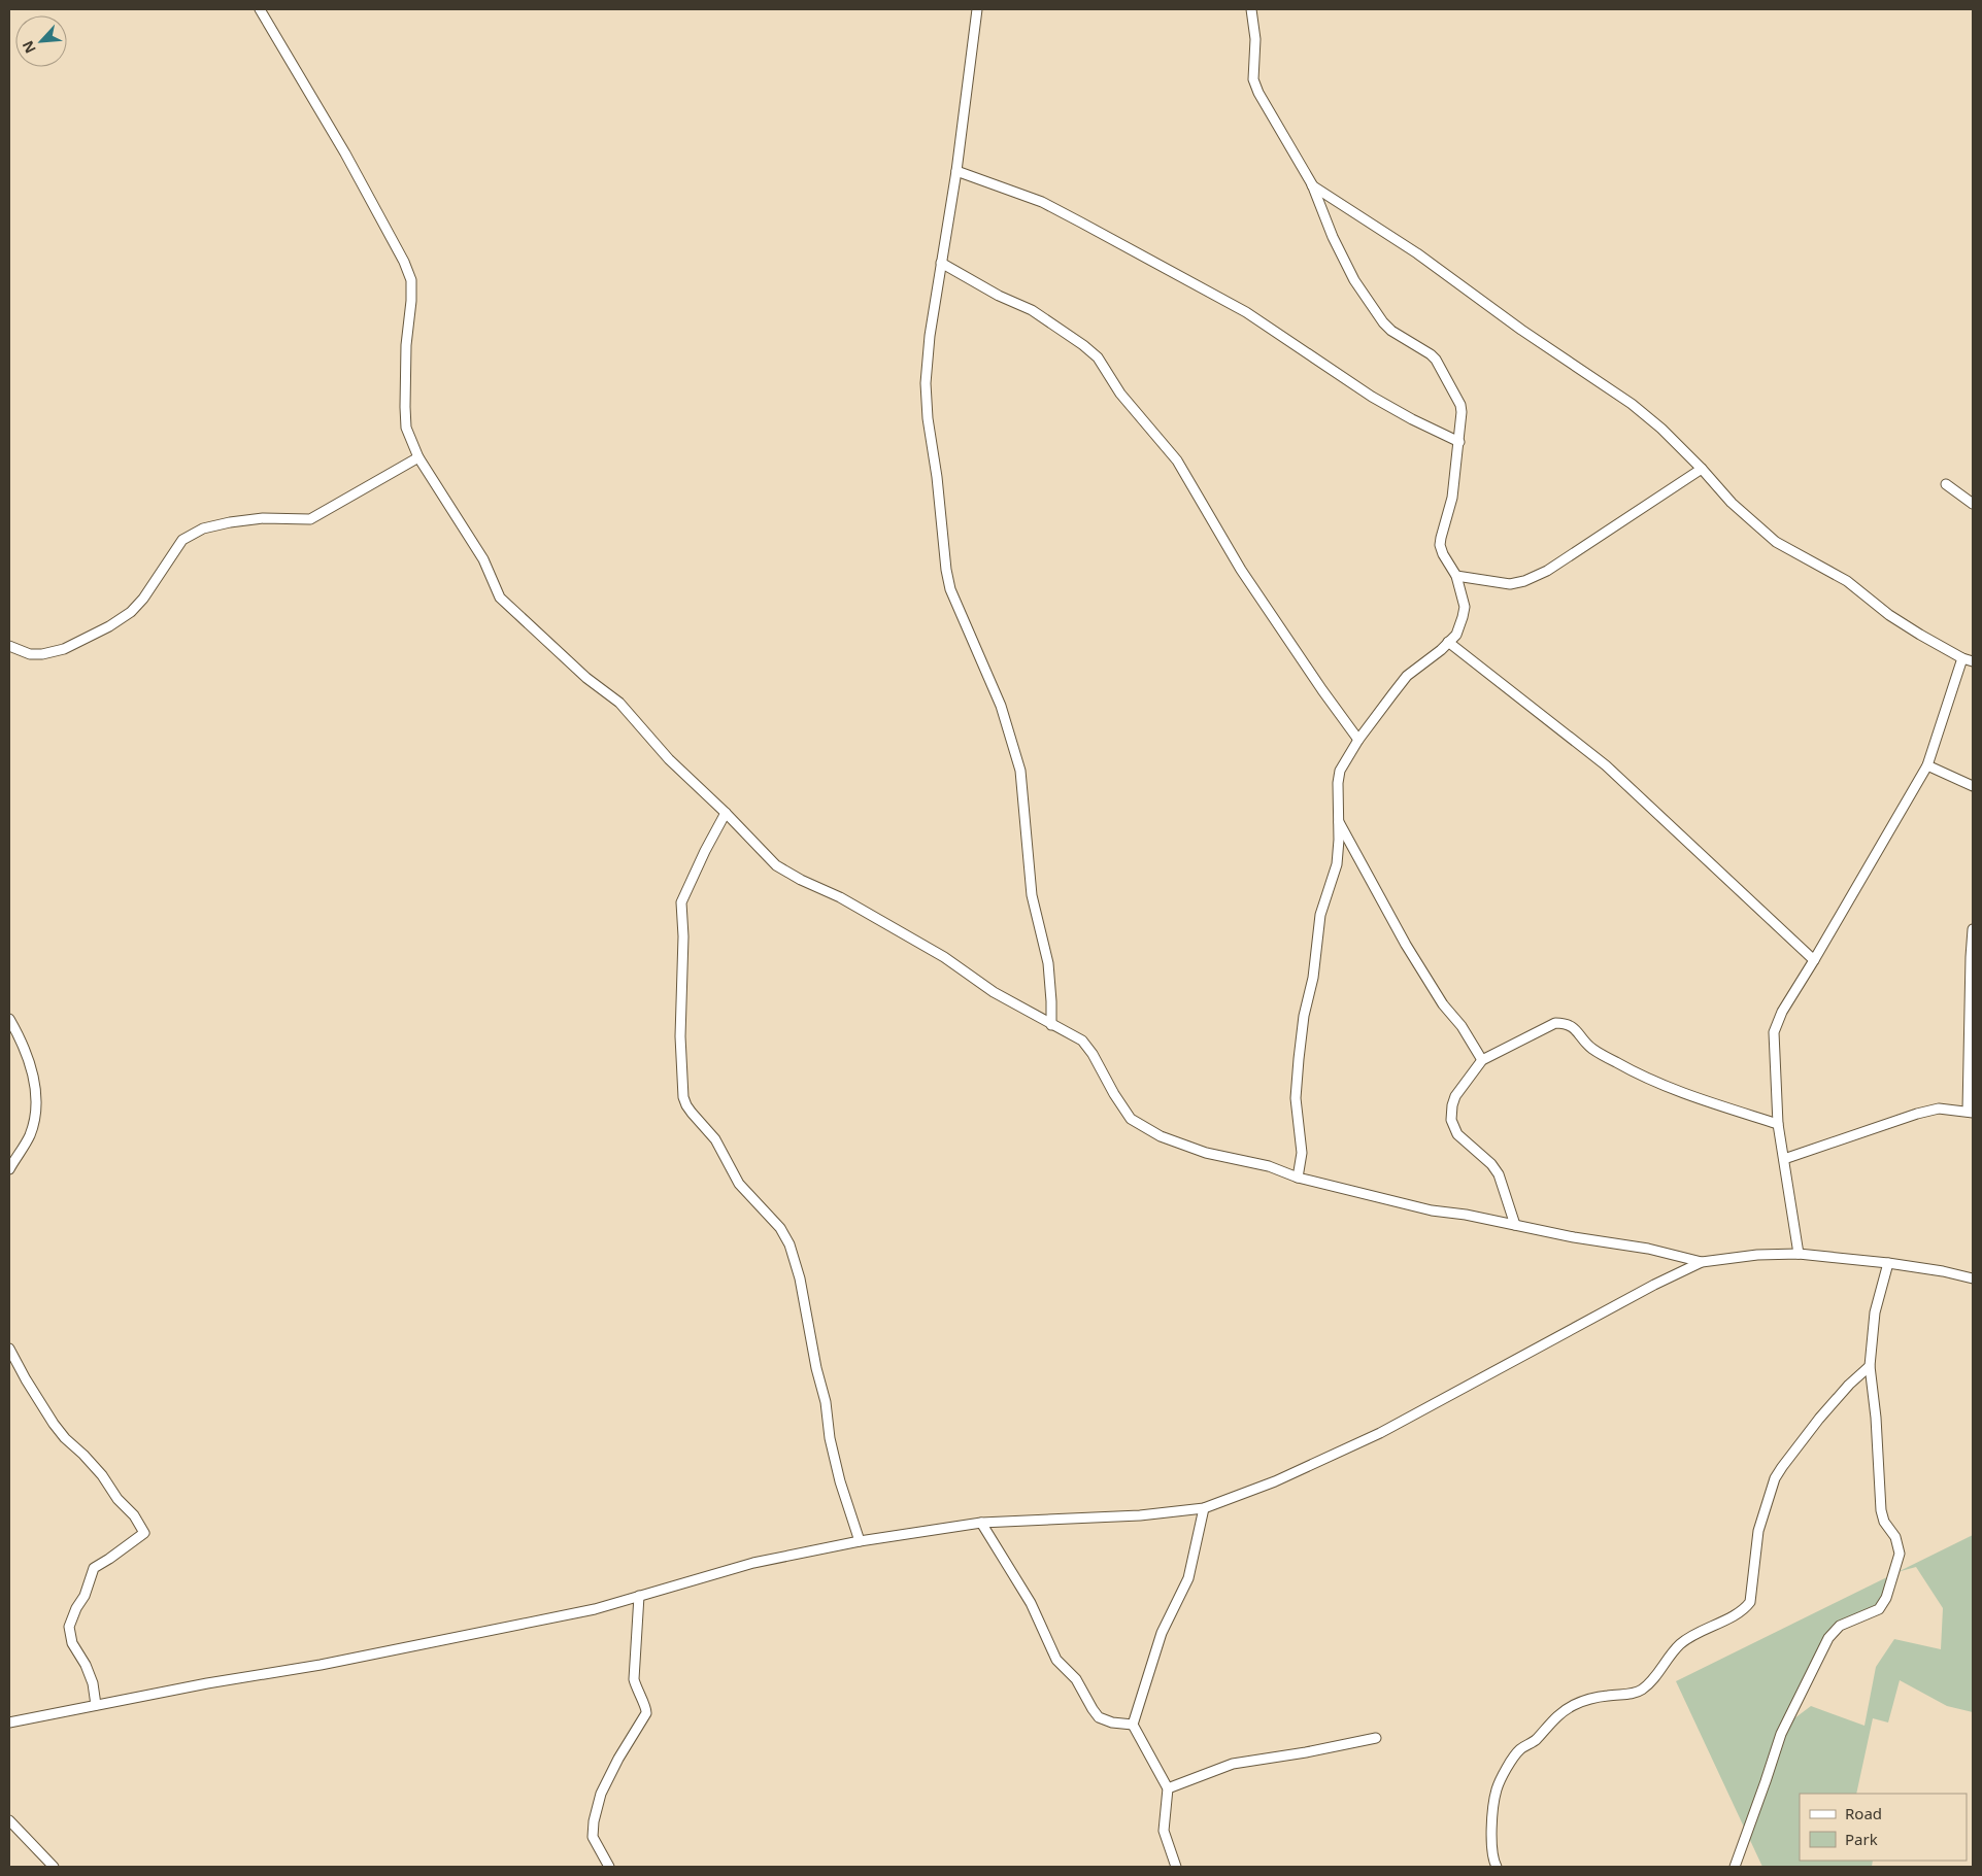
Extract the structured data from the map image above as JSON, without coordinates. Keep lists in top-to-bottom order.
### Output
{
  "legend": ["Road", "Park"],
  "north": "bottom left"
}
